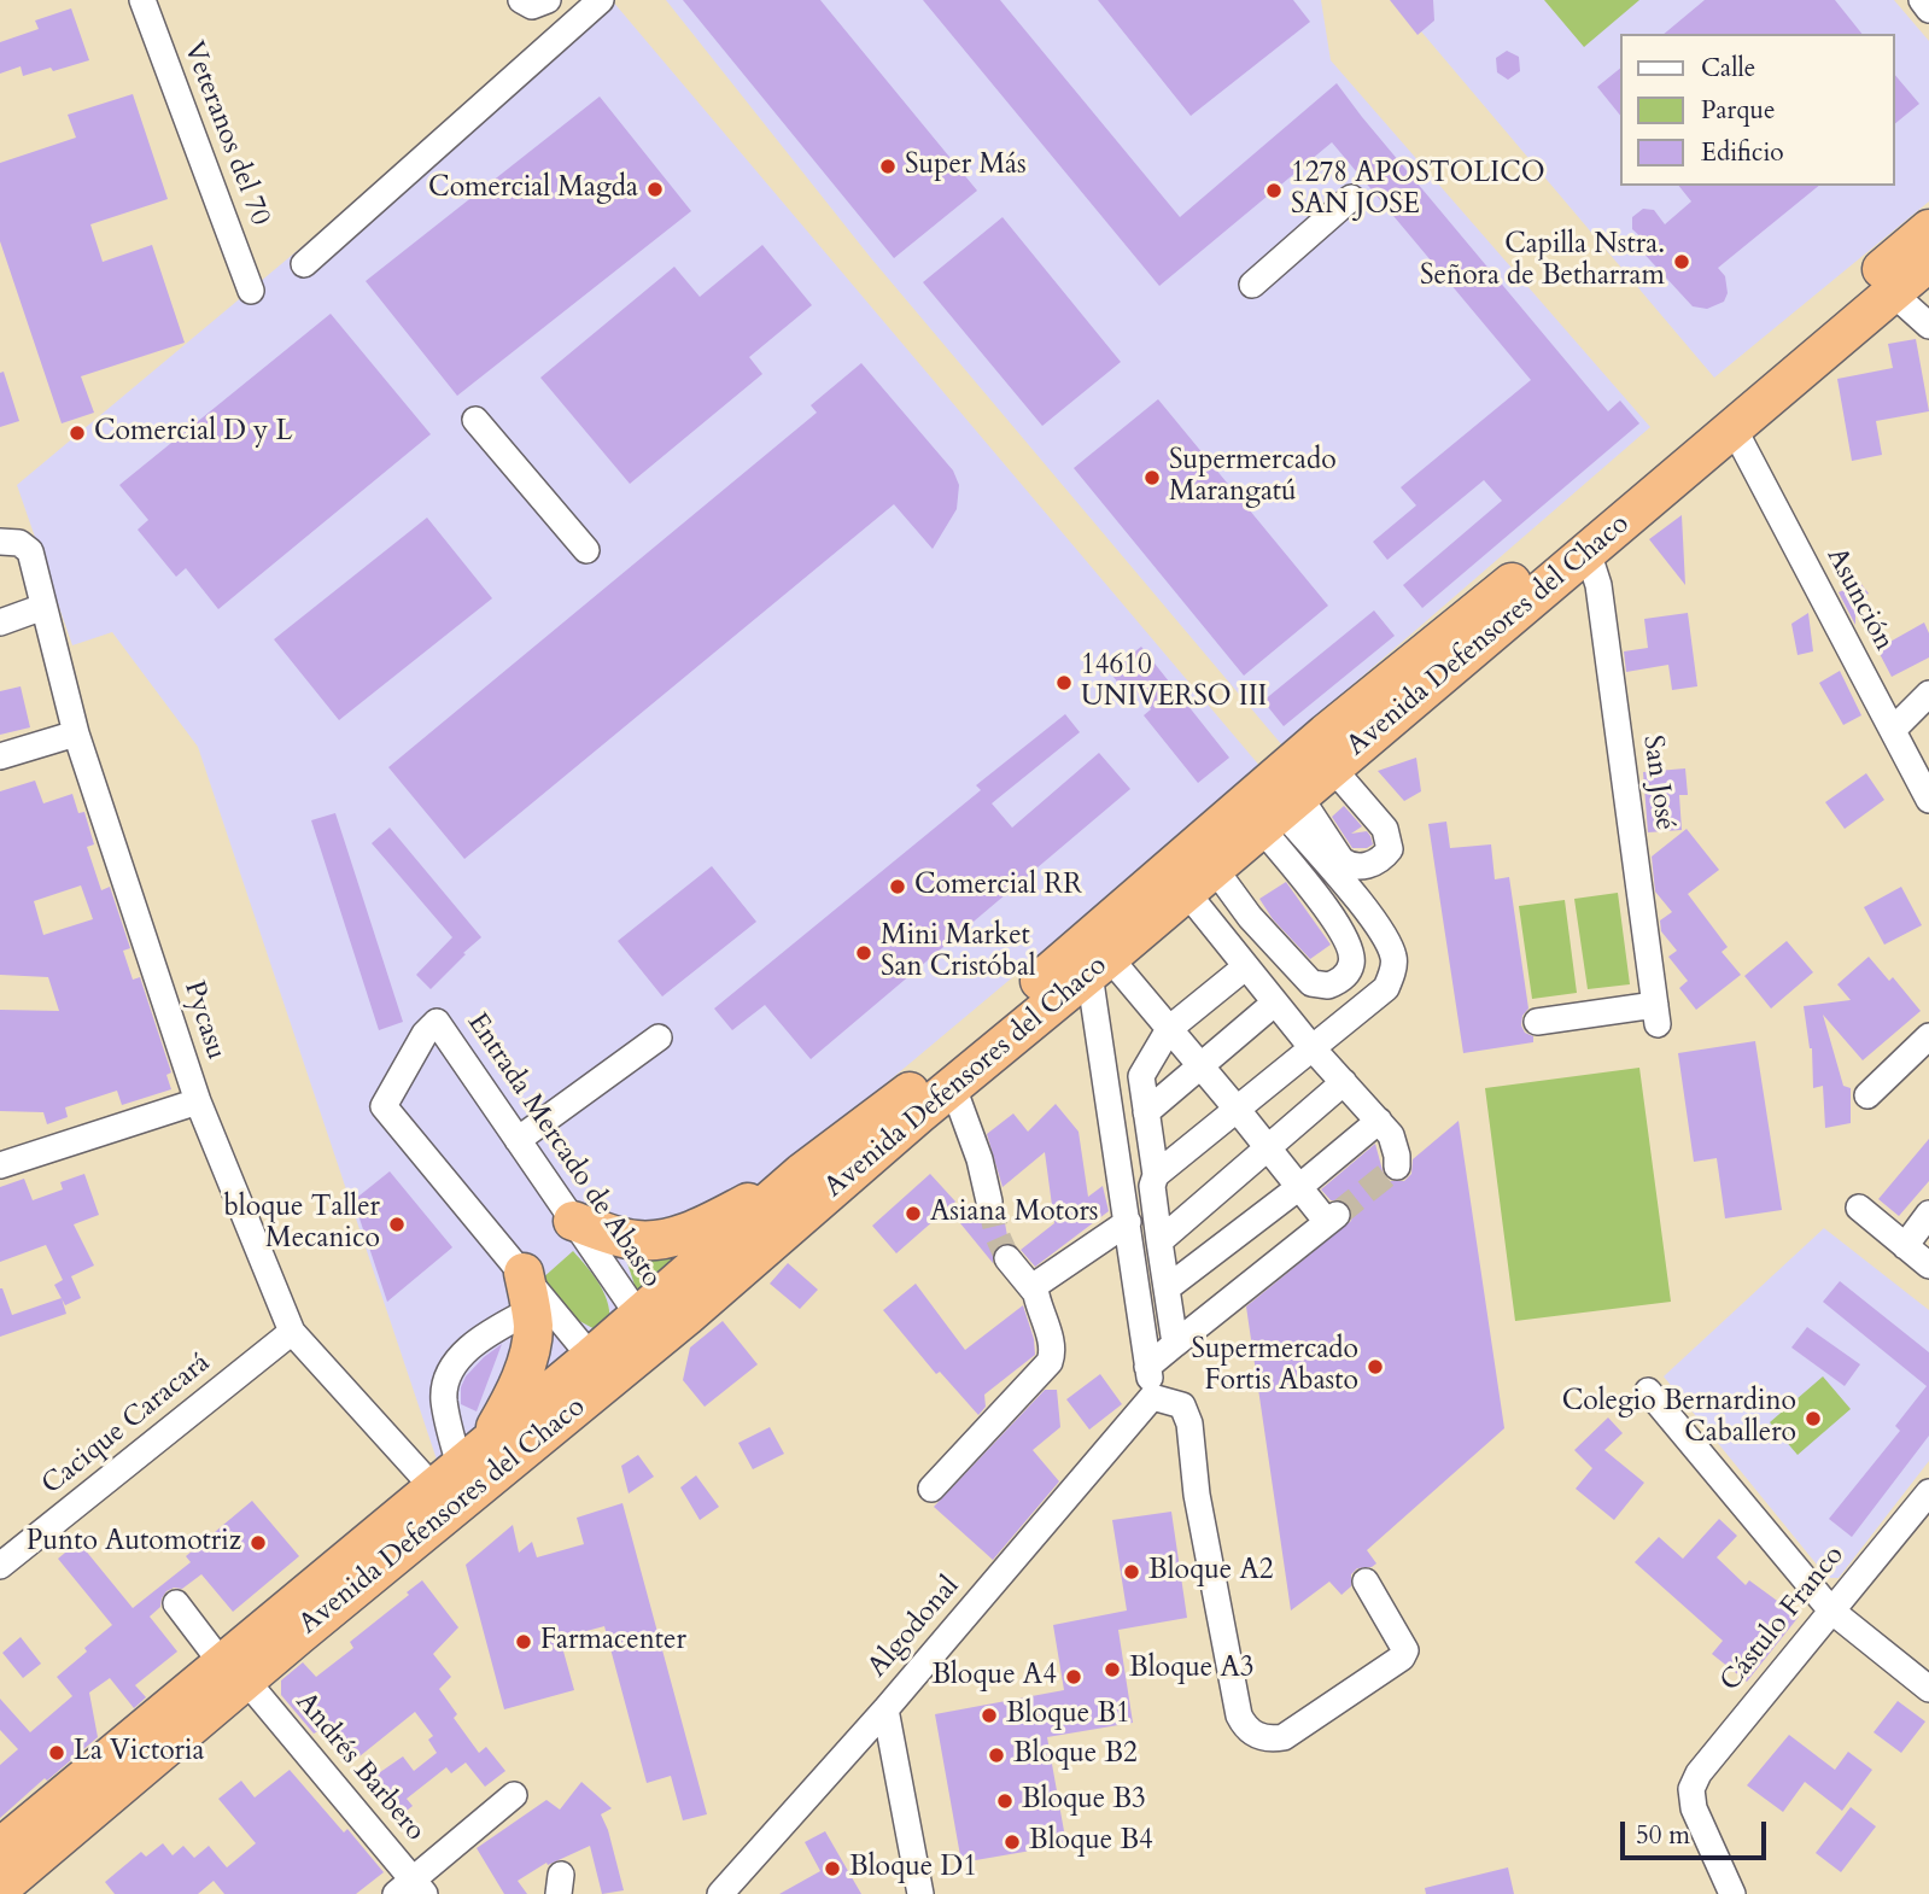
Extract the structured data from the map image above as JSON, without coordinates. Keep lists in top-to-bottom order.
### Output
{
  "streets": {
    "highway": ["Avenida Defensores del Chaco"],
    "street": [
      "Veteranos del 70",
      "Asunción",
      "San José",
      "Pycasu",
      "Entrada Mercado de Abasto",
      "Cacique Caracará",
      "Cástulo Franco",
      "Algodonal",
      "Andrés Barbero"
    ]
  },
  "crossings": [
    ["Asunción", "Avenida Defensores del Chaco"],
    ["Avenida Defensores del Chaco", "San José"],
    ["Avenida Defensores del Chaco", "Pycasu"],
    ["Avenida Defensores del Chaco", "Entrada Mercado de Abasto"],
    ["Avenida Defensores del Chaco", "Andrés Barbero"],
    ["Pycasu", "Cacique Caracará"]
  ],
  "places": [
    "Super Más",
    "Comercial Magda",
    "1278 APOSTOLICO SAN JOSE",
    "Capilla Nstra. Señora de Betharram",
    "Comercial D y L",
    "Supermercado Marangatú",
    "14610 UNIVERSO III",
    "Comercial RR",
    "Mini Market San Cristóbal",
    "Asiana Motors",
    "bloque Taller Mecanico",
    "Supermercado Fortis Abasto",
    "Colegio Bernardino Caballero",
    "Punto Automotriz",
    "Bloque A2",
    "Farmacenter",
    "Bloque A3",
    "Bloque A4",
    "Bloque B1",
    "La Victoria",
    "Bloque B2",
    "Bloque B3",
    "Bloque B4",
    "Bloque D1"
  ],
  "legend": ["Calle", "Parque", "Edificio"],
  "scale_bar": "50 m"
}
